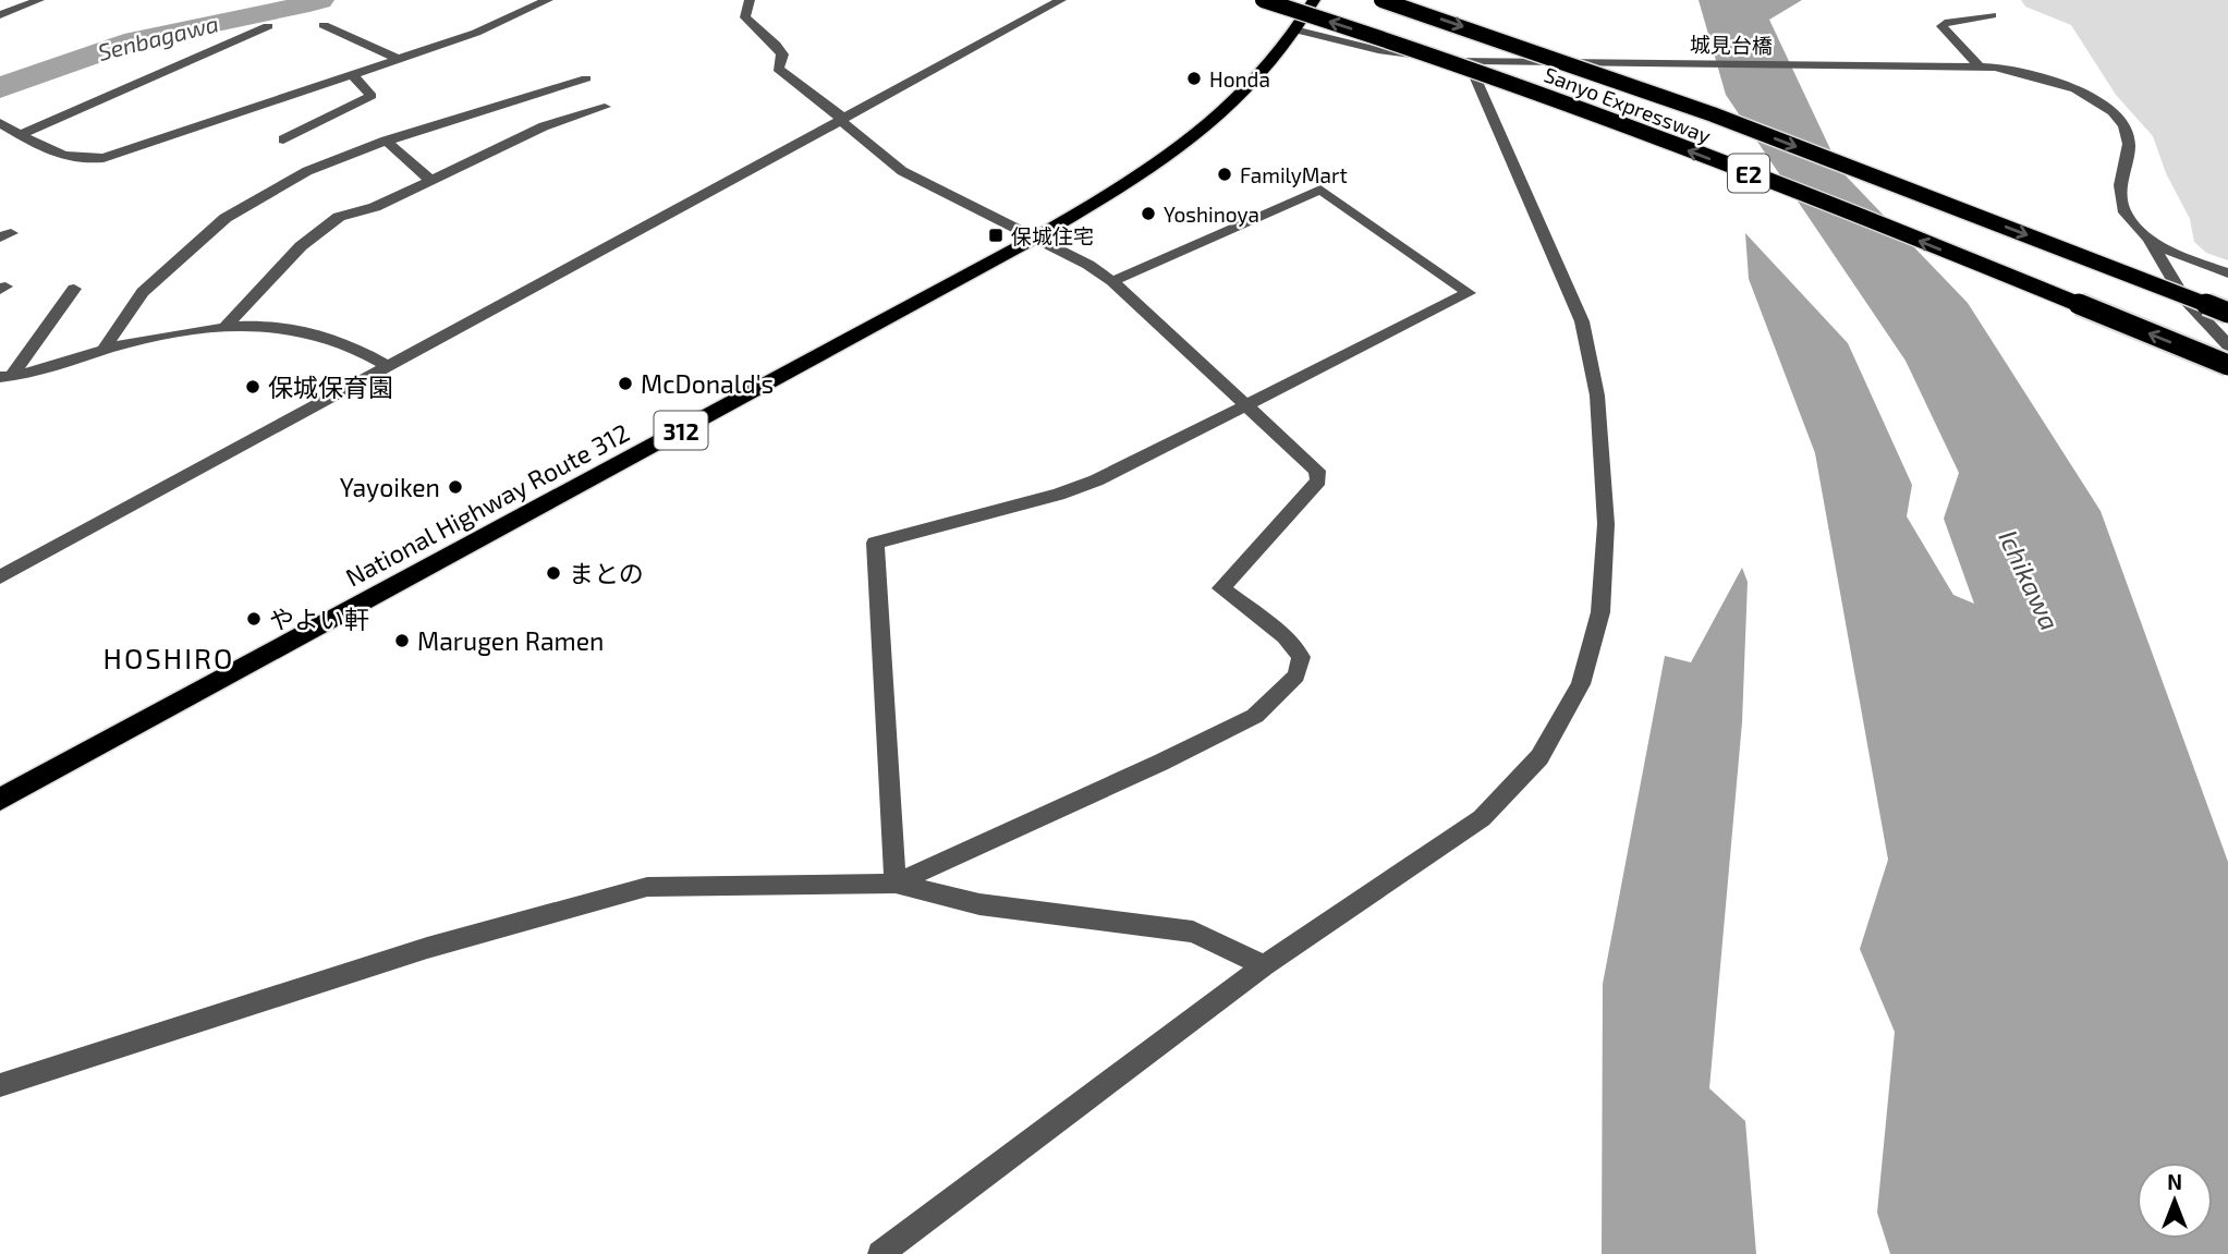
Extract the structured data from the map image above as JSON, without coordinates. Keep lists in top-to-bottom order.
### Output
{
  "streets": {
    "highway": [
      "Sanyo Expressway",
      "E2",
      "312",
      "National Highway Route 312"
    ],
    "street": ["城見台橋"]
  },
  "crossings": [
    ["城見台橋", "National Highway Route 312"]
  ],
  "districts": ["HOSHIRO"],
  "water": ["Senbagawa", "Ichikawa"],
  "places": {
    "other": [
      "Honda",
      "FamilyMart",
      "Yoshinoya",
      "McDonald's",
      "保城保育園",
      "Yayoiken",
      "まとの",
      "やよい軒",
      "Marugen Ramen"
    ],
    "transit": ["保城住宅"]
  },
  "north": "top"
}
